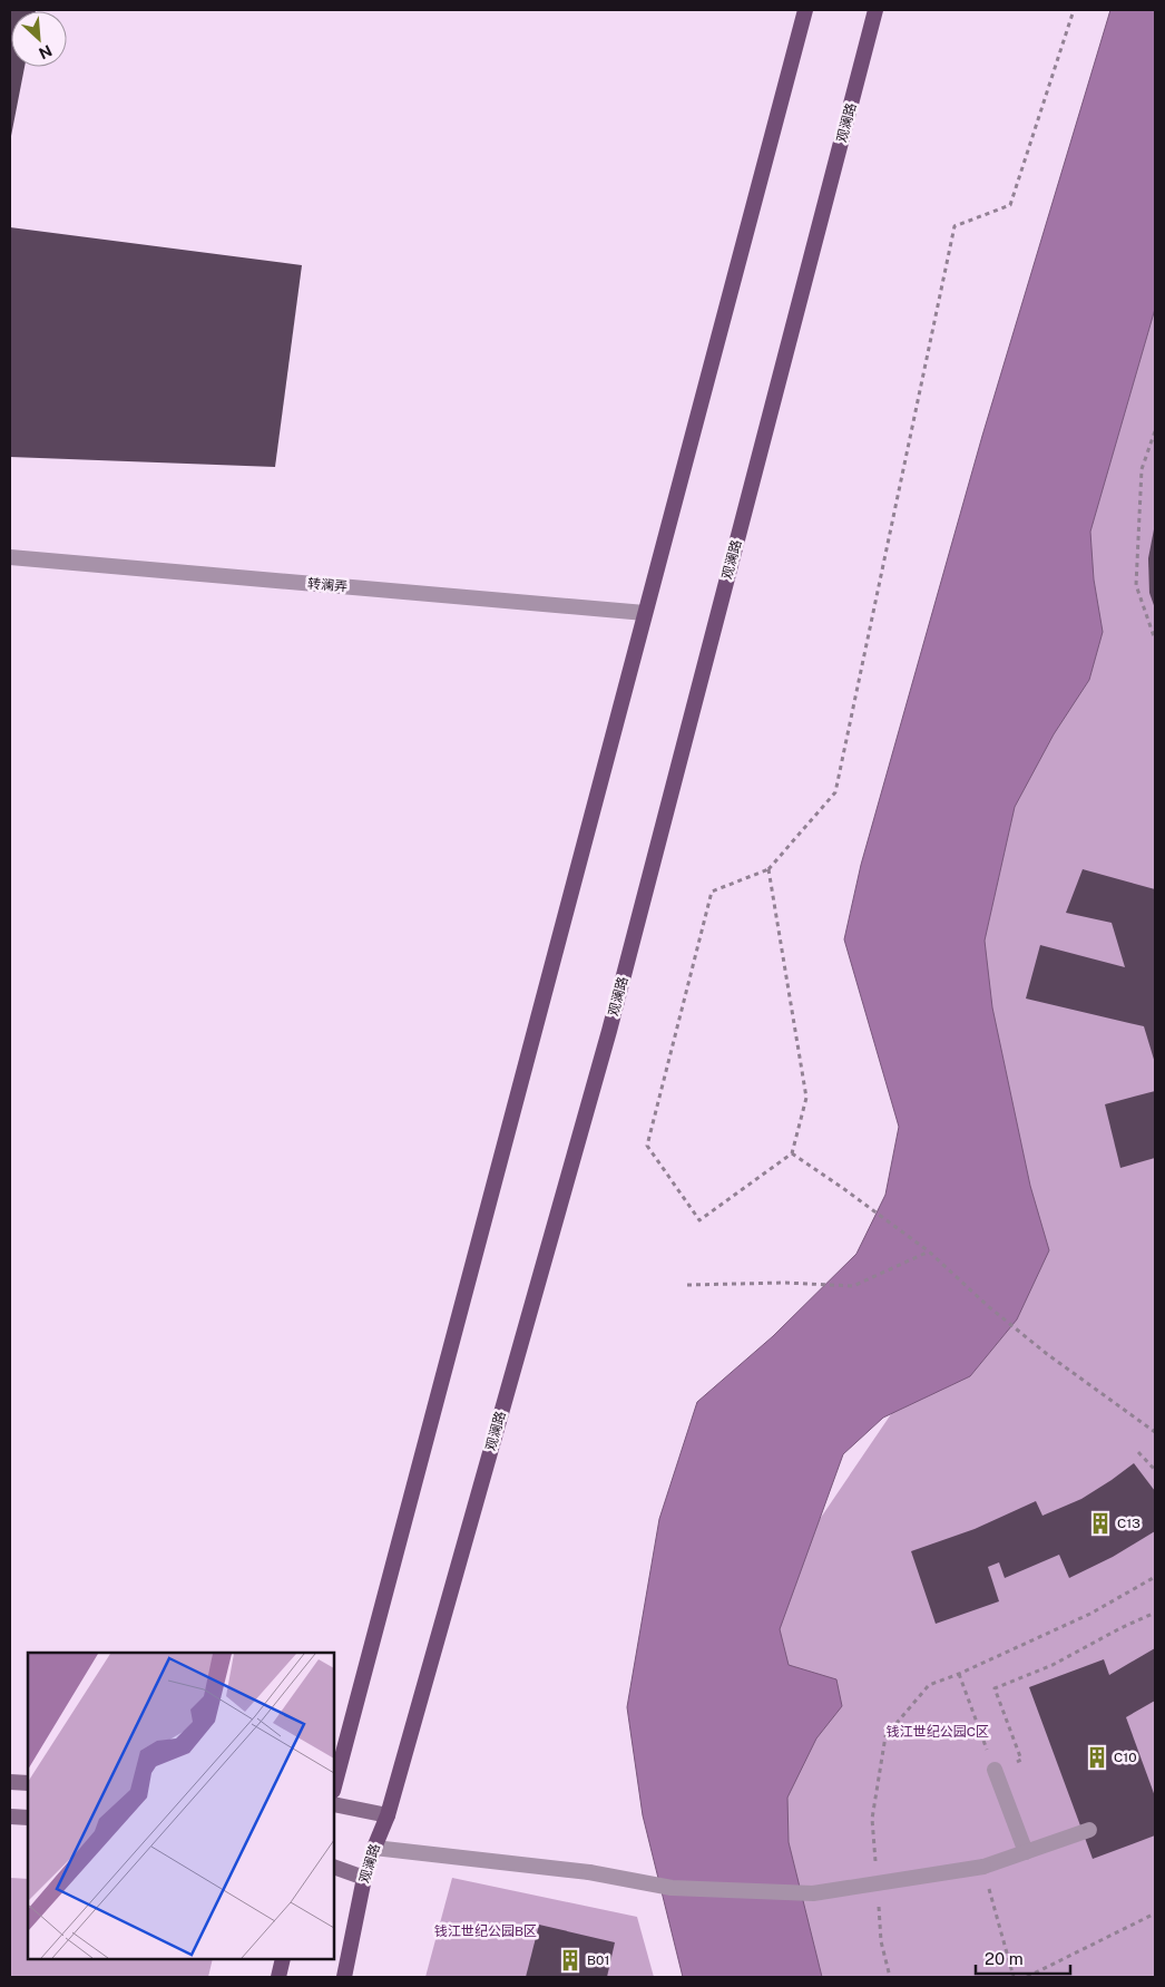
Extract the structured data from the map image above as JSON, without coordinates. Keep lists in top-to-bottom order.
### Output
{
  "streets": {
    "main road": ["观澜路"],
    "street": ["转澜弄"]
  },
  "parks": ["钱江世纪公园C区", "钱江世纪公园B区"],
  "places": {
    "building": ["C13", "C10", "B01"]
  },
  "scale_bar": "20 m",
  "north": "bottom right"
}
